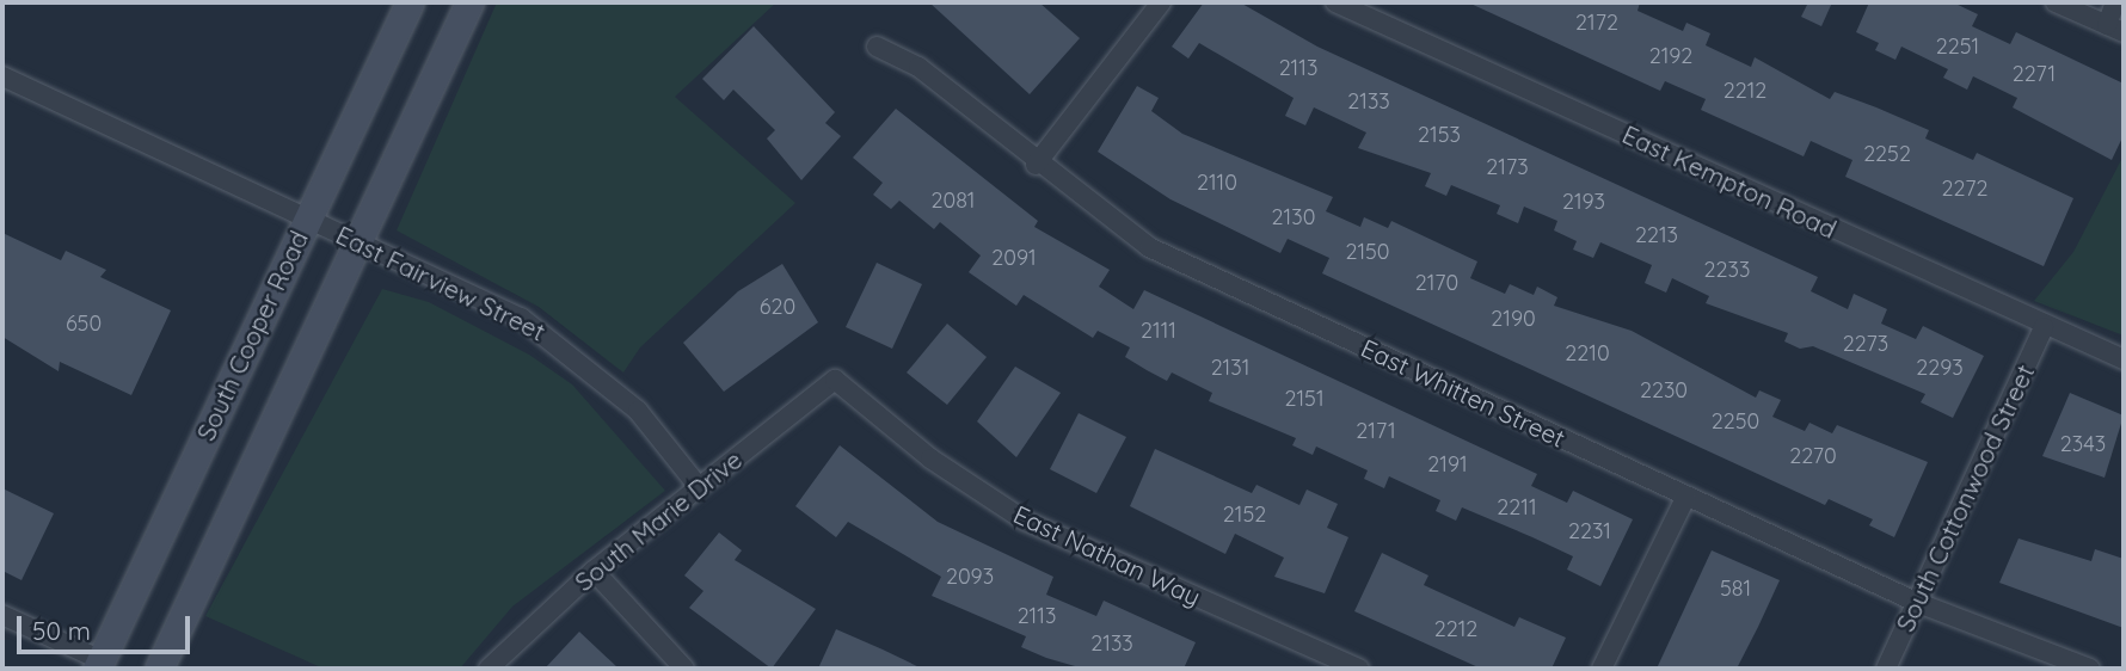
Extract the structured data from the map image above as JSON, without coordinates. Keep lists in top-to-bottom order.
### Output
{
  "streets": {
    "main road": ["South Cooper Road"],
    "street": [
      "East Kempton Road",
      "East Fairview Street",
      "East Whitten Street",
      "South Cottonwood Street",
      "South Marie Drive",
      "East Nathan Way"
    ]
  },
  "crossings": [
    ["East Kempton Road", "South Cottonwood Street"],
    ["East Fairview Street", "South Cooper Road"],
    ["East Fairview Street", "South Marie Drive"],
    ["East Whitten Street", "South Cottonwood Street"],
    ["South Marie Drive", "East Nathan Way"]
  ],
  "house_numbers": [
    "2172",
    "2251",
    "2192",
    "2113",
    "2271",
    "2212",
    "2133",
    "2153",
    "2252",
    "2173",
    "2110",
    "2272",
    "2081",
    "2193",
    "2130",
    "2213",
    "2150",
    "2091",
    "2233",
    "2170",
    "620",
    "2190",
    "650",
    "2111",
    "2273",
    "2210",
    "2131",
    "2293",
    "2230",
    "2151",
    "2250",
    "2171",
    "2343",
    "2270",
    "2191",
    "2211",
    "2152",
    "2231",
    "2093",
    "581",
    "2113",
    "2212",
    "2133"
  ],
  "scale_bar": "50 m"
}
